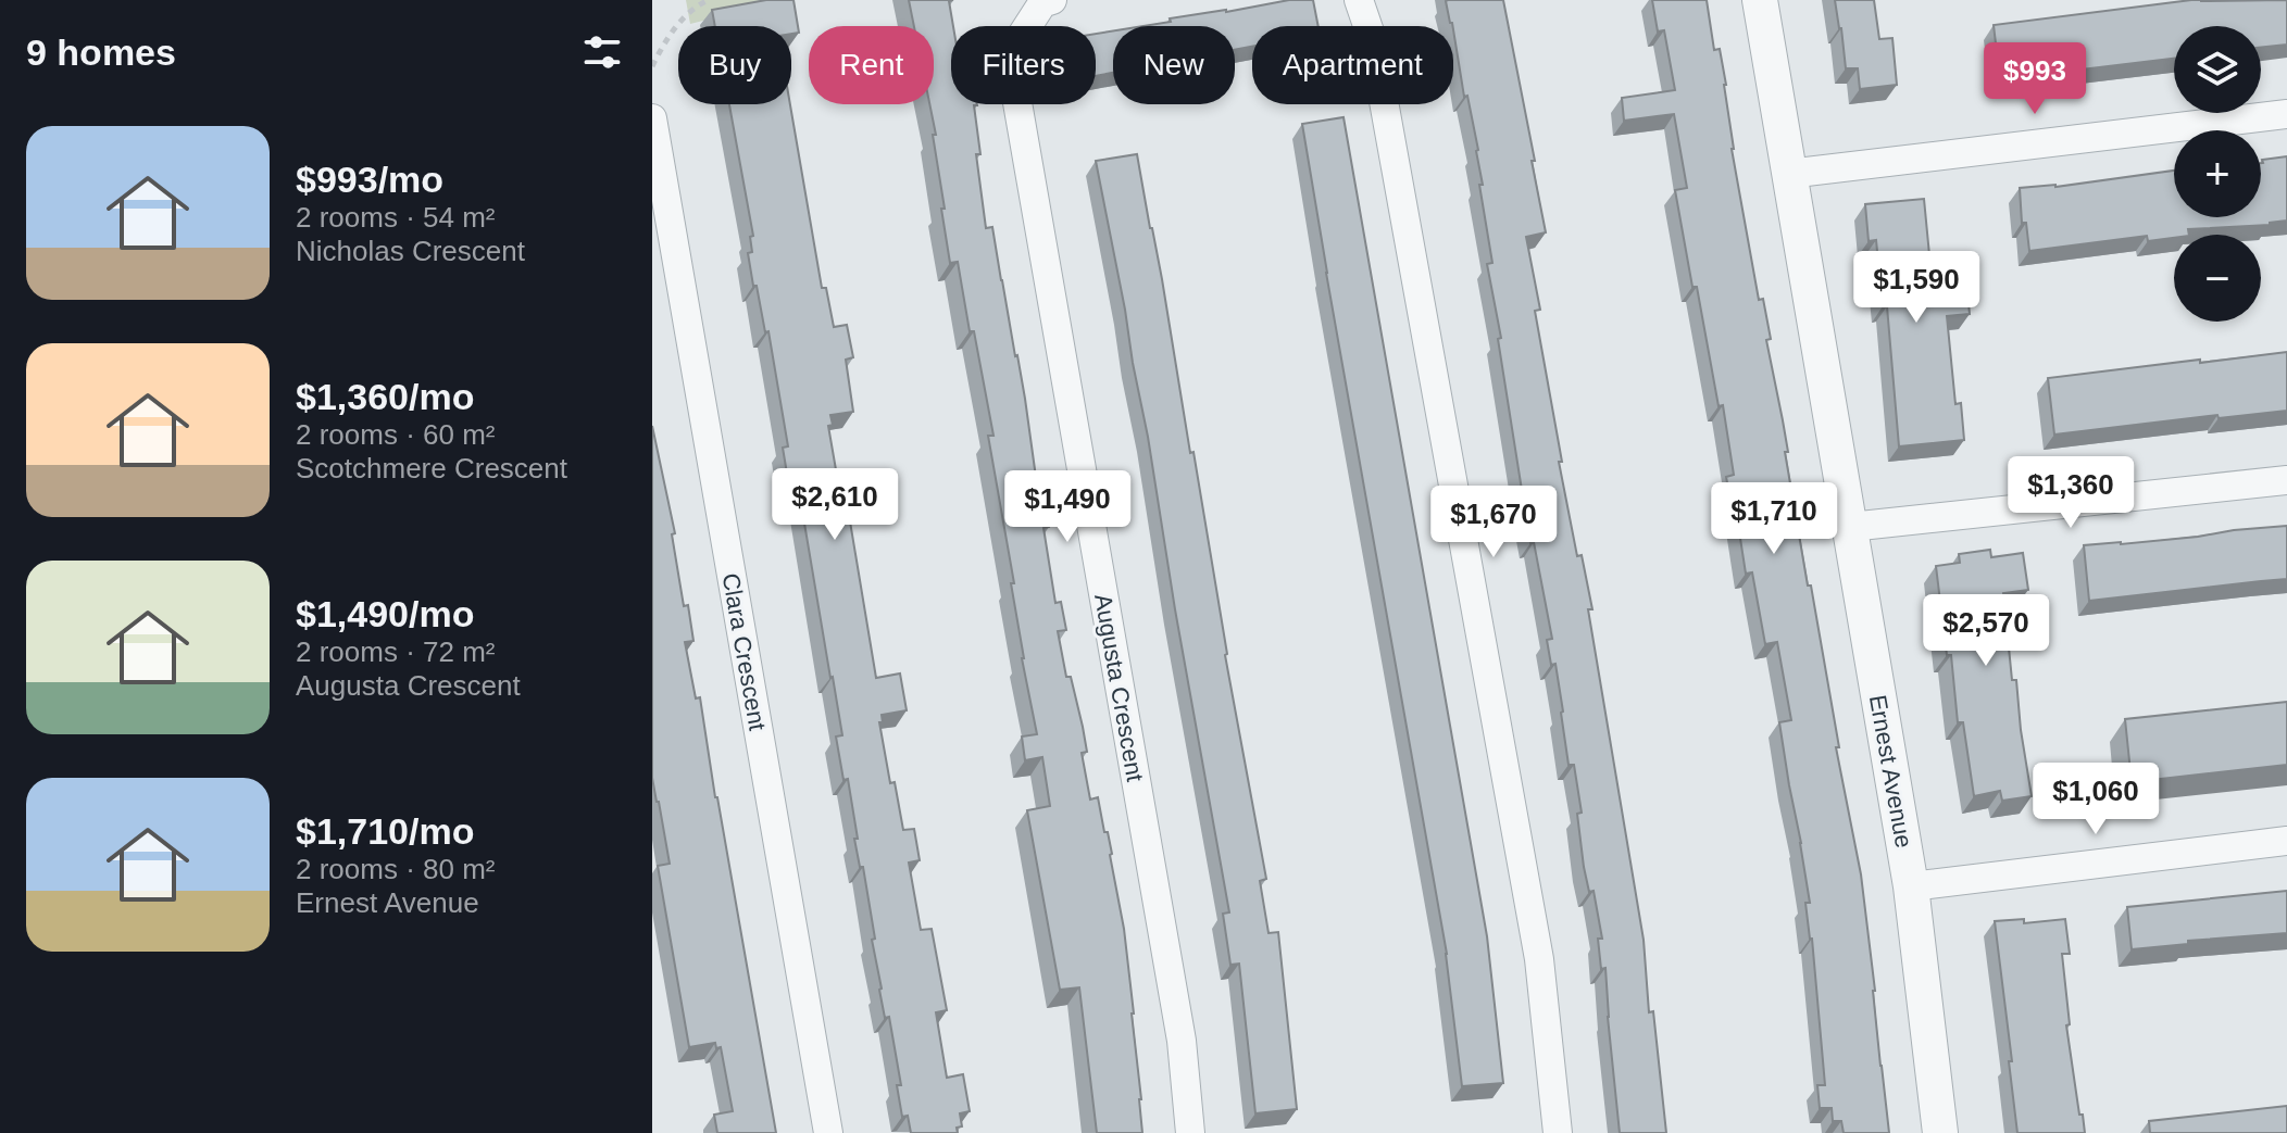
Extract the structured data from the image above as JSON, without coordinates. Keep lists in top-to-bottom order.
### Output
{
  "streets": {
    "street": ["Clara Crescent", "Augusta Crescent", "Ernest Avenue"]
  },
  "page": {
    "heading": "9 homes",
    "map_buttons": ["+", "−"],
    "chip": [
      "Buy",
      "Rent",
      "Filters",
      "New",
      "Apartment"
    ],
    "price": [
      "$993",
      "$1,590",
      "$1,360",
      "$2,610",
      "$1,490",
      "$1,710",
      "$1,670",
      "$2,570",
      "$1,060"
    ],
    "list": [
      {
        "name": "$993/mo",
        "note": "2 rooms · 54 m² · Nicholas Crescent"
      },
      {
        "name": "$1,360/mo",
        "note": "2 rooms · 60 m² · Scotchmere Crescent"
      },
      {
        "name": "$1,490/mo",
        "note": "2 rooms · 72 m² · Augusta Crescent"
      },
      {
        "name": "$1,710/mo",
        "note": "2 rooms · 80 m² · Ernest Avenue"
      }
    ]
  }
}
